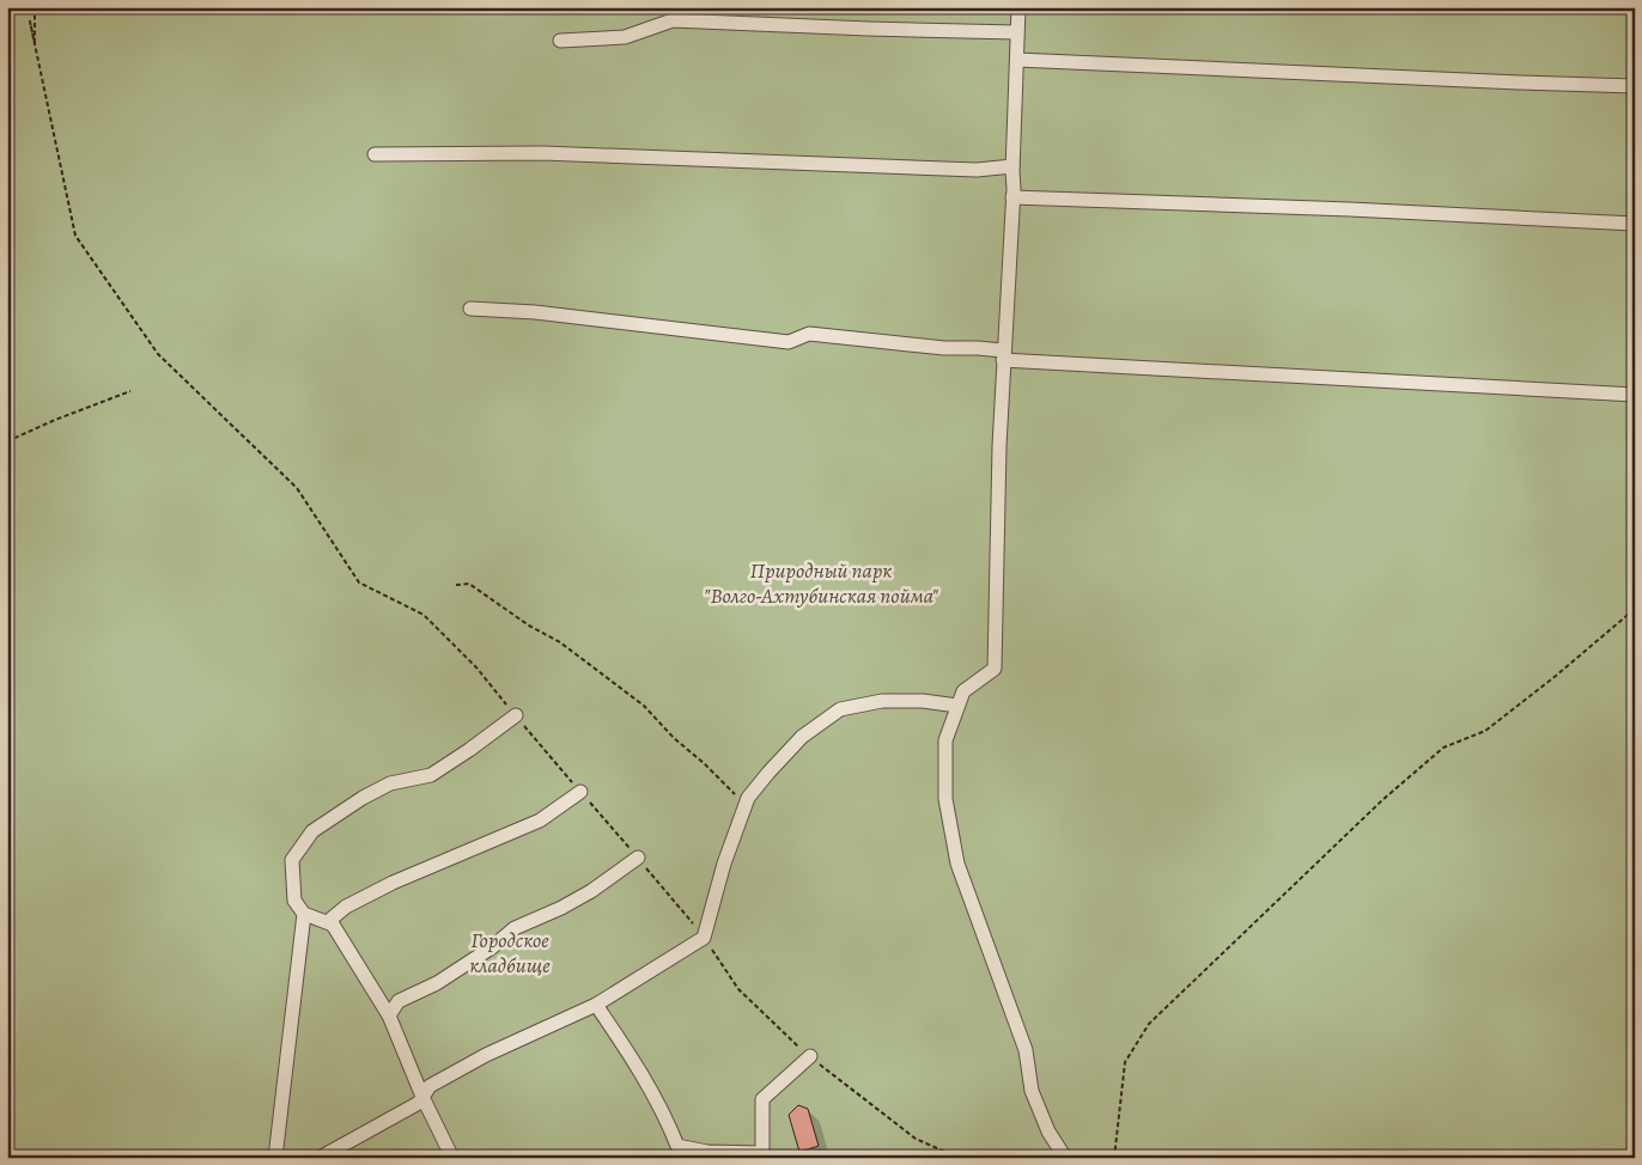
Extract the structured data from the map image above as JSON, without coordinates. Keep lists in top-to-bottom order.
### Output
{
  "parks": ["Природный парк \"Волго-Ахтубинская пойма\"", "Городское кладбище"]
}
